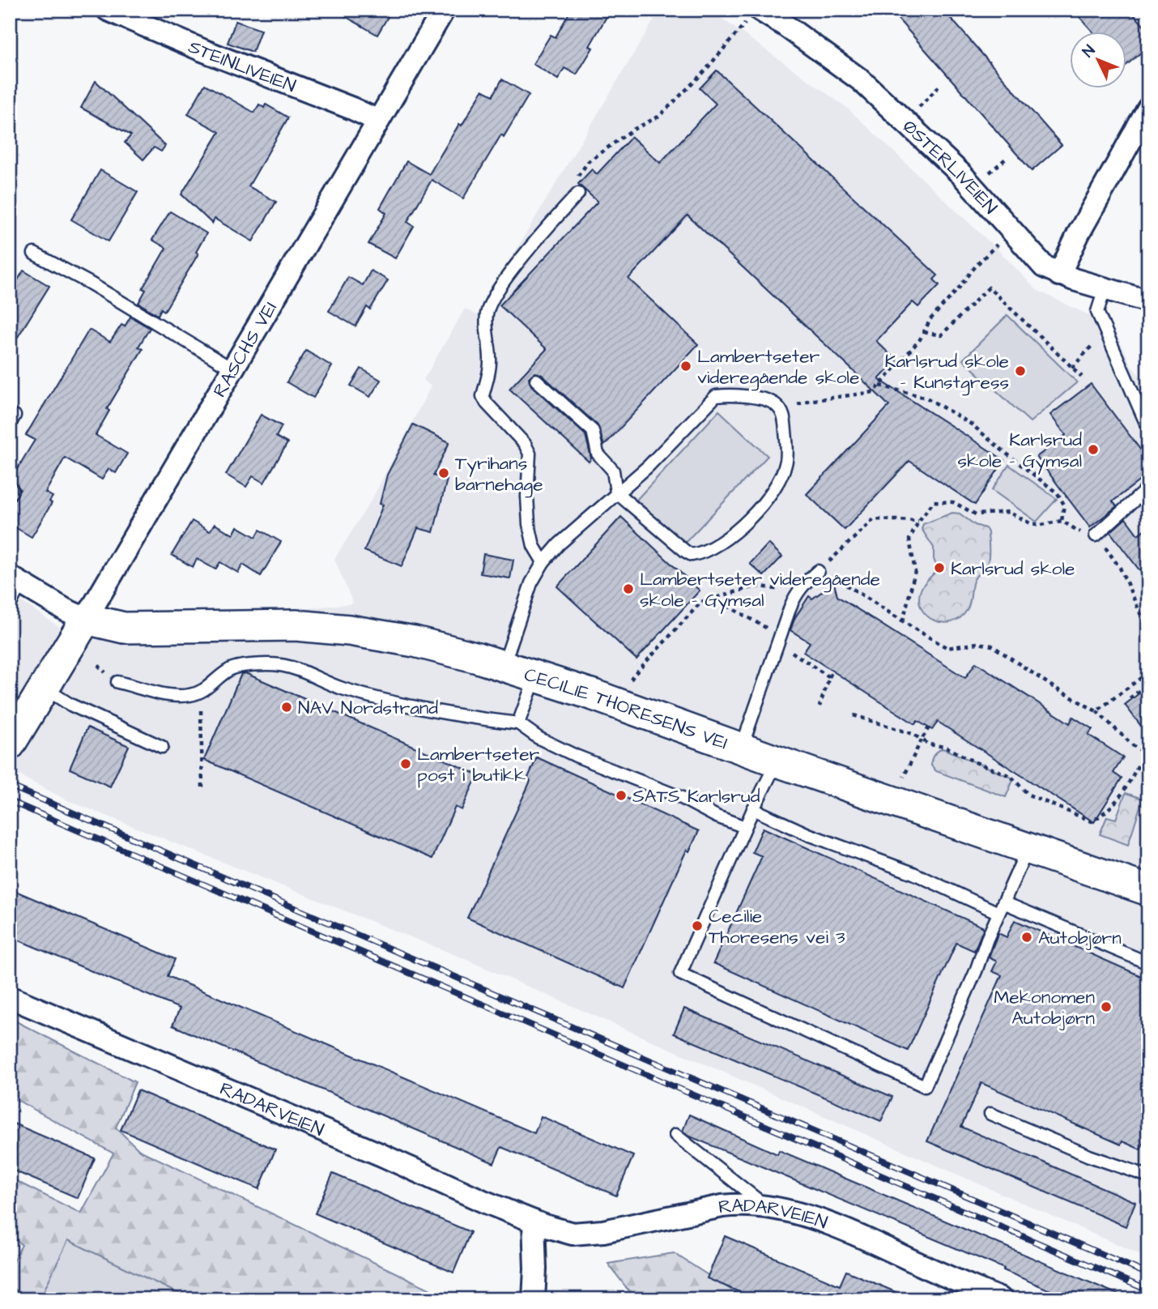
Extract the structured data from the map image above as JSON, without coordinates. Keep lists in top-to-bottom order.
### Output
{
  "streets": {
    "street": [
      "STEINLIVEIEN",
      "ØSTERLIVEIEN",
      "RASCHS VEI",
      "CECILIE THORESENS VEI",
      "RADARVEIEN"
    ]
  },
  "crossings": [
    ["STEINLIVEIEN", "RASCHS VEI"],
    ["RASCHS VEI", "CECILIE THORESENS VEI"]
  ],
  "places": [
    "Lambertseter videregående skole",
    "Karlsrud skole - Kunstgress",
    "Karlsrud skole - Gymsal",
    "Tyrihans barnehage",
    "Karlsrud skole",
    "Lambertseter videregående skole - Gymsal",
    "NAV Nordstrand",
    "Lambertseter post i butikk",
    "SATS Karlsrud",
    "Cecilie Thoresens vei 3",
    "Autobjørn",
    "Mekonomen Autobjørn"
  ],
  "north": "top left"
}
